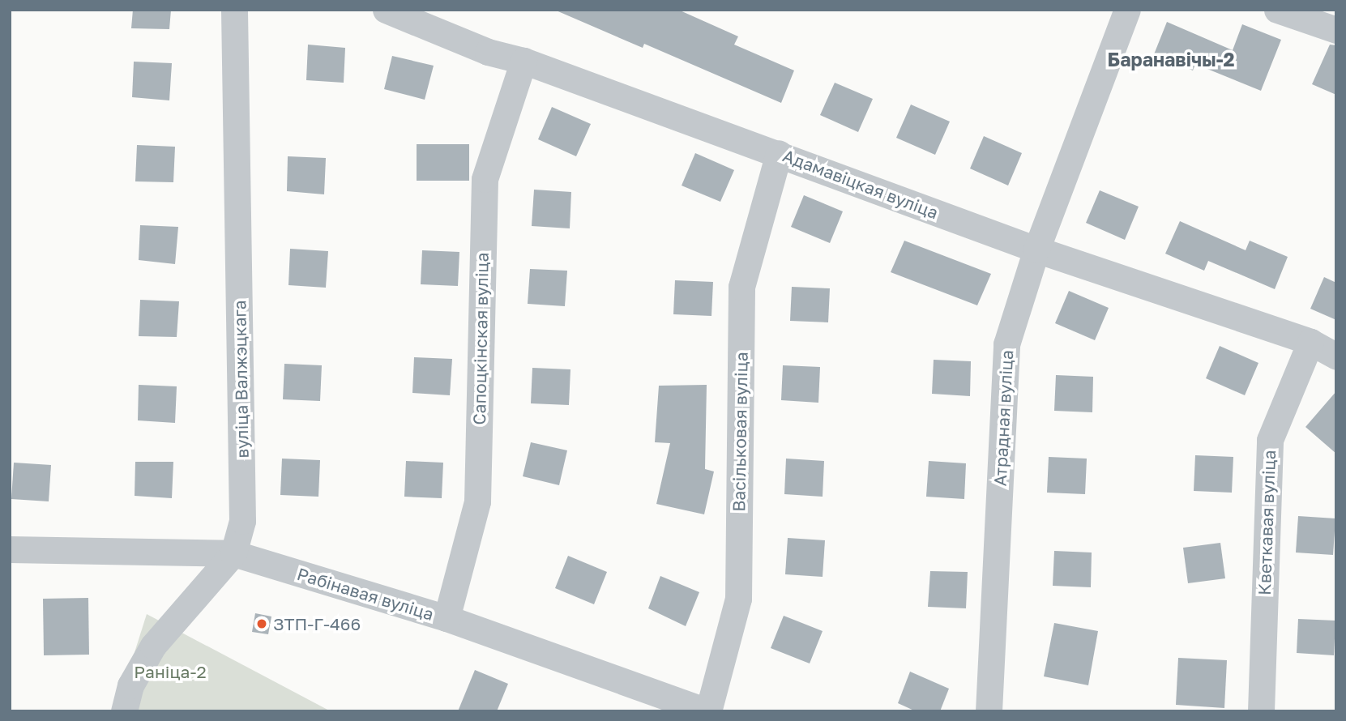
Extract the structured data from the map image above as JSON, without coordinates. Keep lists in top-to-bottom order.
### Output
{
  "streets": {
    "street": [
      "Адамавіцкая вуліца",
      "Сапоцкінская вуліца",
      "вуліца Валжэцкага",
      "Атрадная вуліца",
      "Васільковая вуліца",
      "Кветкавая вуліца",
      "Рабінавая вуліца"
    ]
  },
  "crossings": [
    ["Адамавіцкая вуліца", "Сапоцкінская вуліца"],
    ["Адамавіцкая вуліца", "Атрадная вуліца"],
    ["Адамавіцкая вуліца", "Васільковая вуліца"],
    ["Адамавіцкая вуліца", "Кветкавая вуліца"],
    ["Сапоцкінская вуліца", "Рабінавая вуліца"],
    ["вуліца Валжэцкага", "Рабінавая вуліца"],
    ["Васільковая вуліца", "Рабінавая вуліца"]
  ],
  "districts": ["Баранавічы-2"],
  "parks": ["Раніца-2"],
  "places": ["ЗТП-Г-466"]
}
